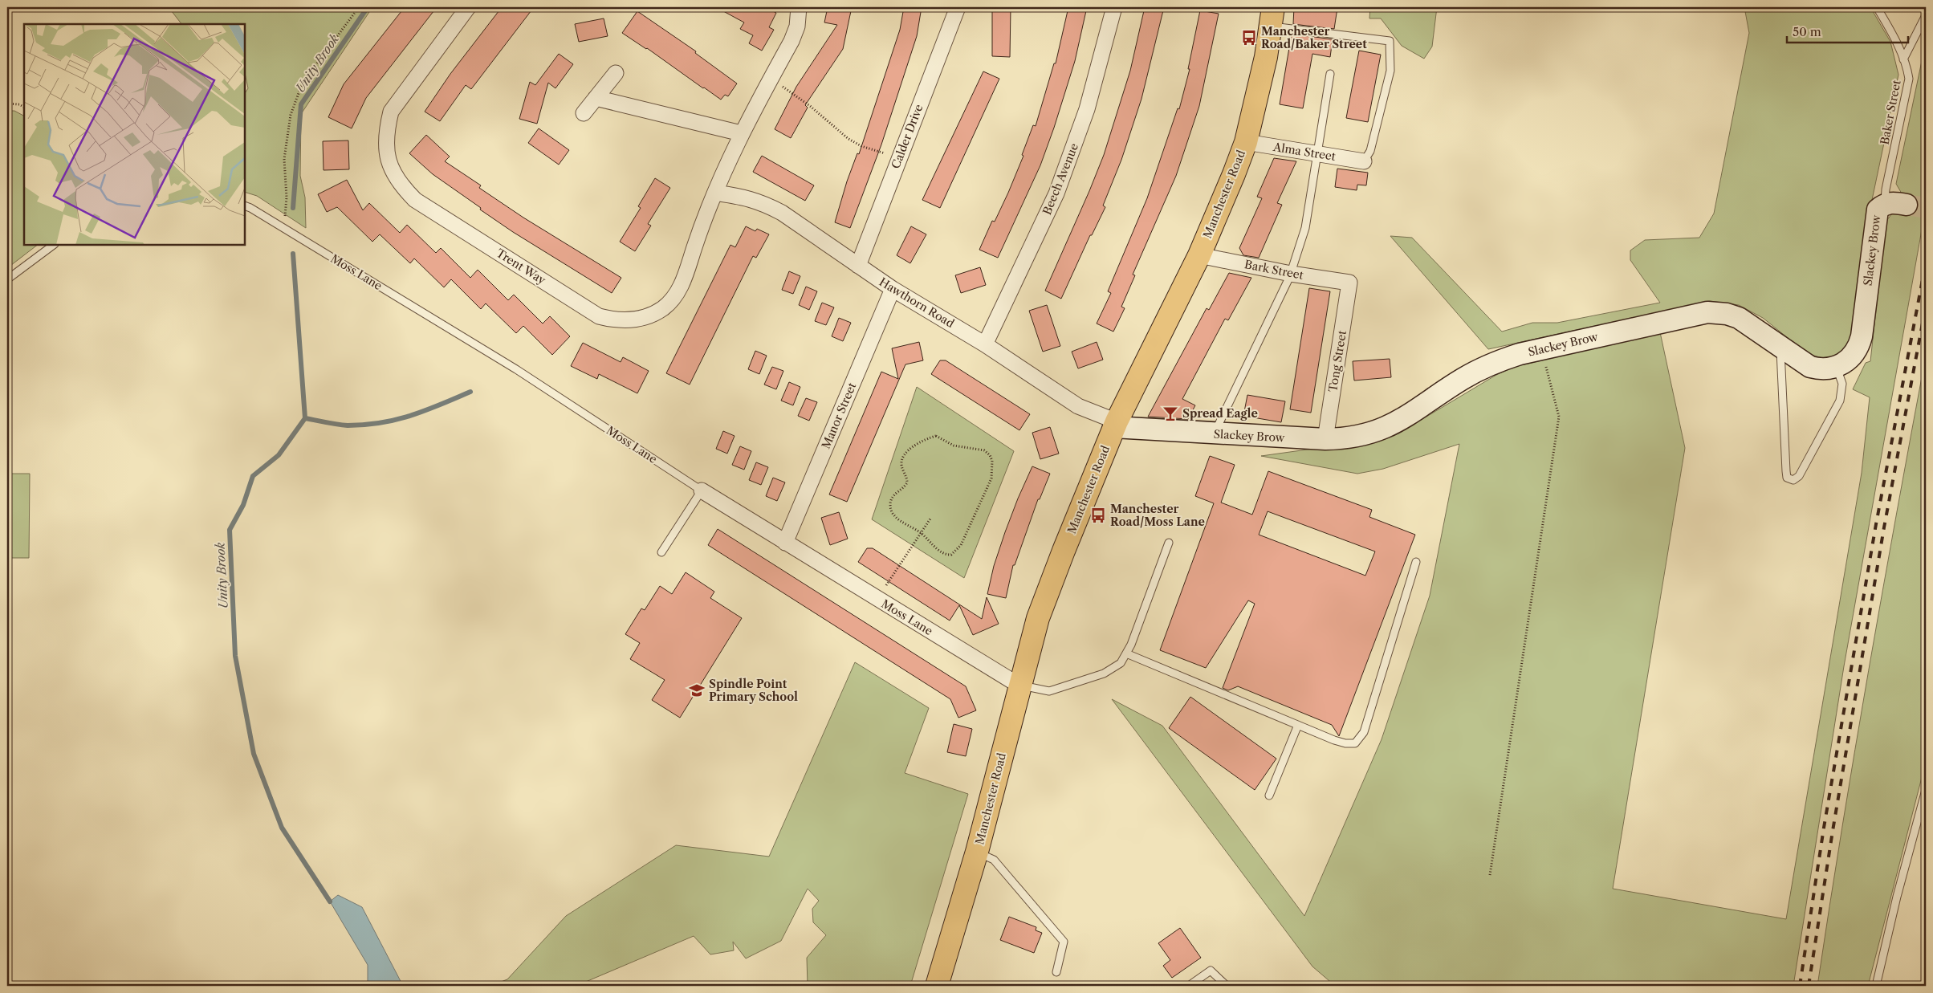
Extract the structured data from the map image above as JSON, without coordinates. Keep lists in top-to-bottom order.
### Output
{
  "streets": {
    "main road": ["Manchester Road"],
    "street": [
      "Calder Drive",
      "Alma Street",
      "Beech Avenue",
      "Slackey Brow",
      "Trent Way",
      "Bark Street",
      "Moss Lane",
      "Hawthorn Road",
      "Tong Street",
      "Manor Street"
    ],
    "lane": ["Baker Street"]
  },
  "crossings": [
    ["Baker Street", "Slackey Brow"],
    ["Calder Drive", "Hawthorn Road"],
    ["Alma Street", "Manchester Road"],
    ["Beech Avenue", "Hawthorn Road"],
    ["Manchester Road", "Slackey Brow"],
    ["Manchester Road", "Bark Street"],
    ["Manchester Road", "Moss Lane"],
    ["Manchester Road", "Hawthorn Road"],
    ["Slackey Brow", "Hawthorn Road"],
    ["Slackey Brow", "Tong Street"],
    ["Trent Way", "Hawthorn Road"],
    ["Bark Street", "Tong Street"],
    ["Moss Lane", "Manor Street"],
    ["Hawthorn Road", "Manor Street"]
  ],
  "water": ["Unity Brook"],
  "places": {
    "bus stop": ["Manchester Road/Baker Street", "Manchester Road/Moss Lane"],
    "bar": ["Spread Eagle"],
    "school or university": ["Spindle Point Primary School"]
  },
  "scale_bar": "50 m"
}
